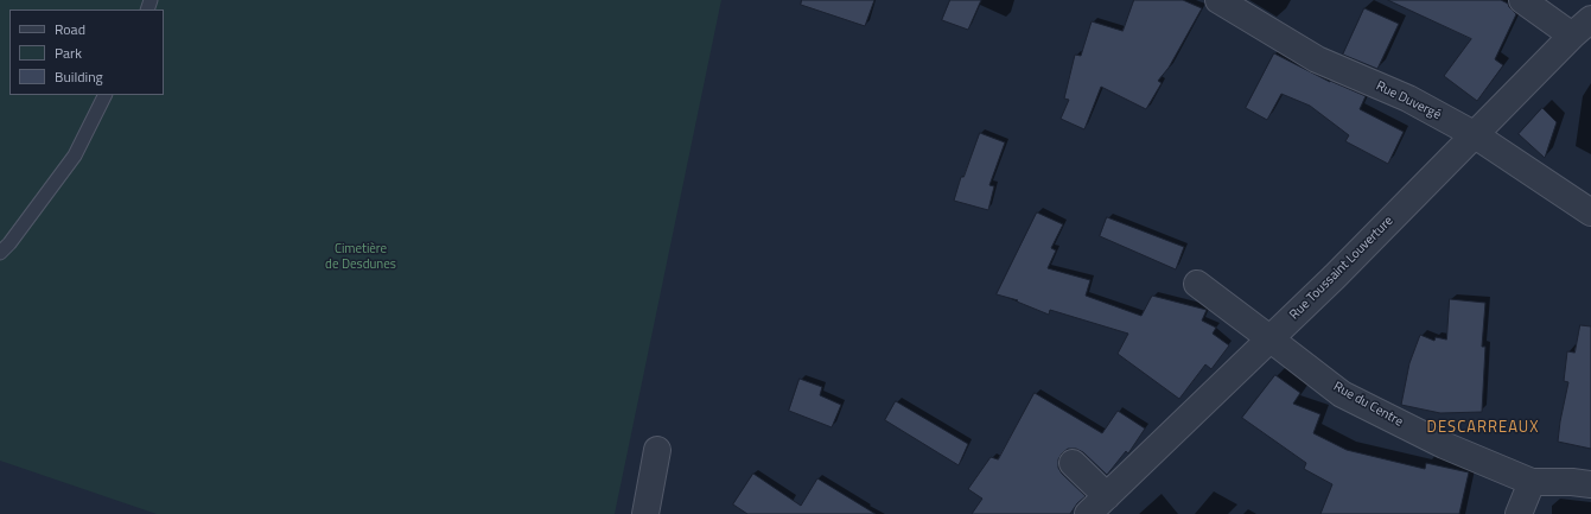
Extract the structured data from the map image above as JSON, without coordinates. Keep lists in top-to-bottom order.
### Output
{
  "streets": {
    "street": ["Rue Duvergé", "Rue Toussaint Louverture", "Rue du Centre"]
  },
  "crossings": [
    ["Rue Duvergé", "Rue Toussaint Louverture"],
    ["Rue Toussaint Louverture", "Rue du Centre"]
  ],
  "districts": ["DESCARREAUX"],
  "parks": ["Cimetière de Desdunes"],
  "legend": ["Road", "Park", "Building"]
}
